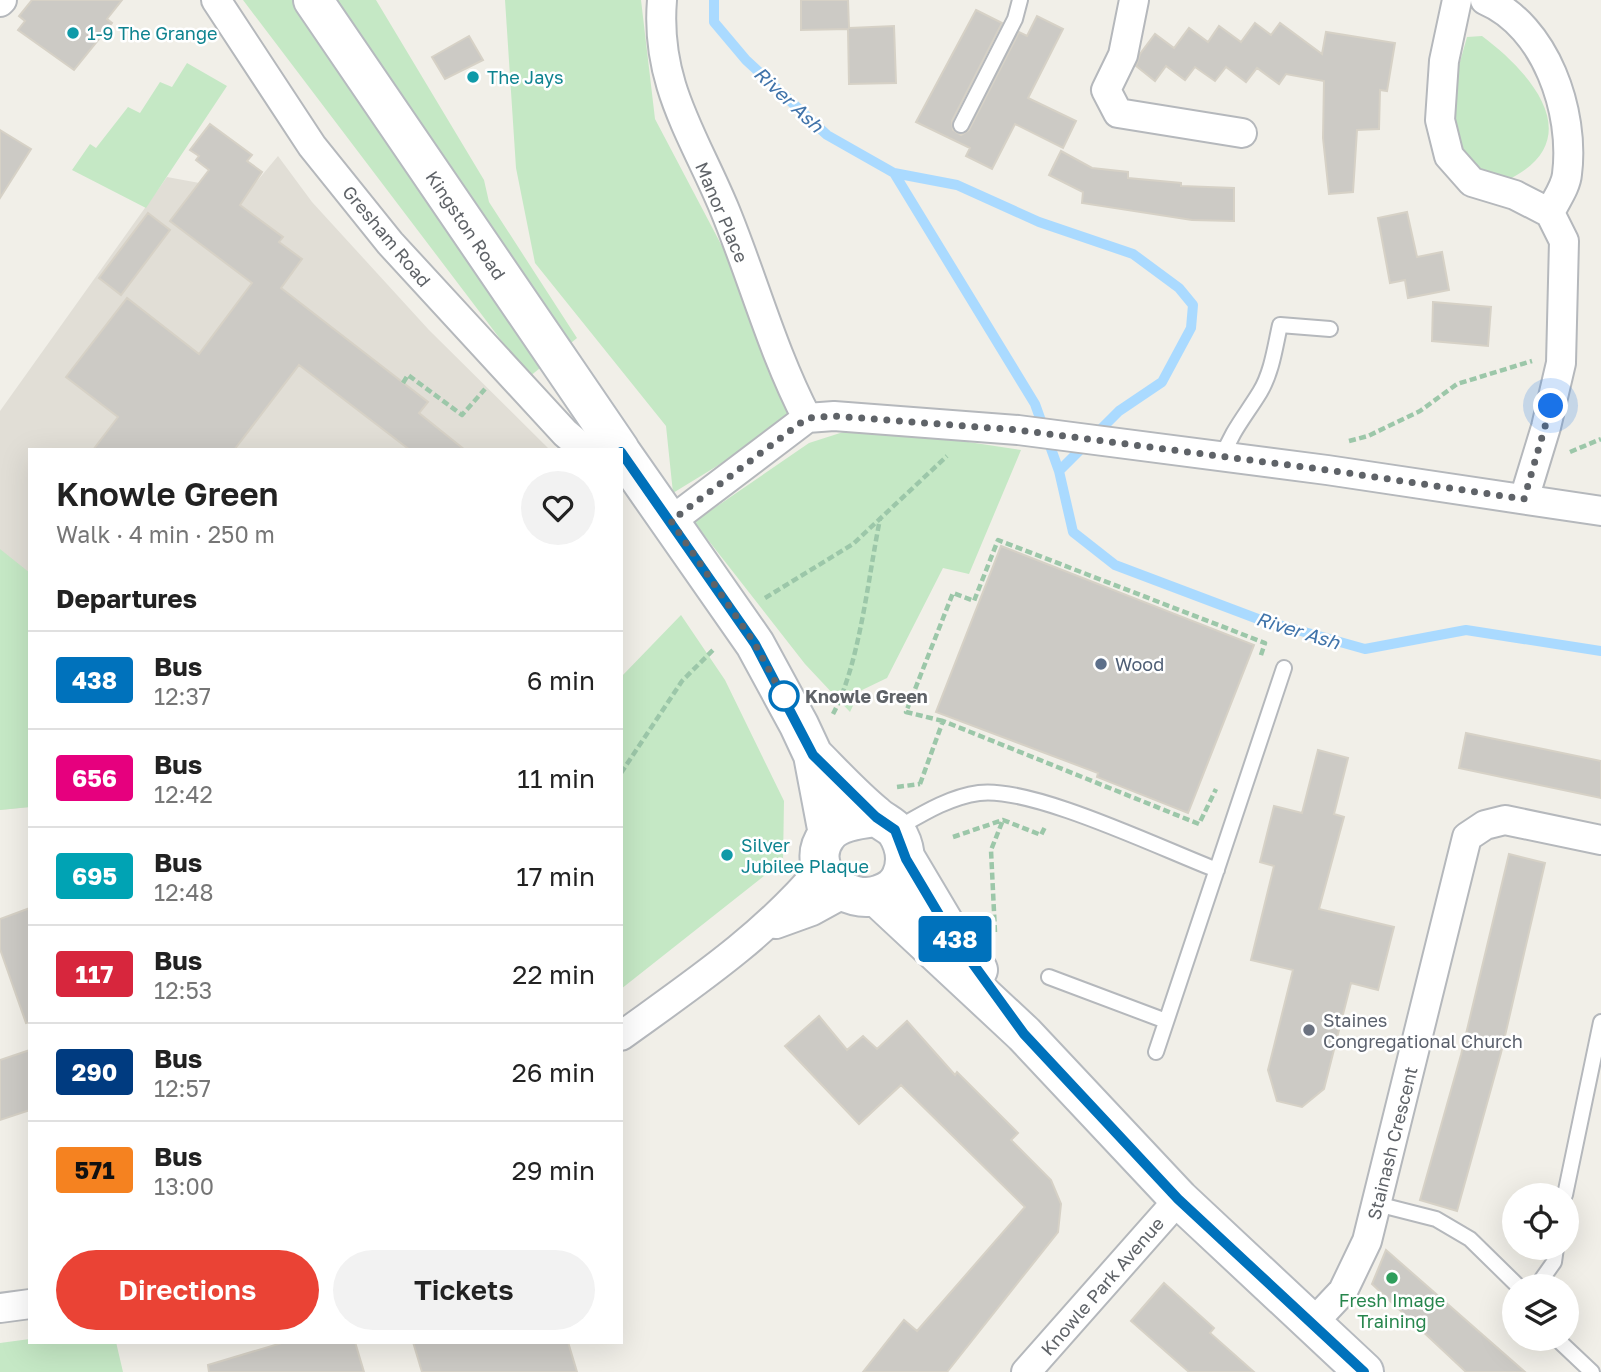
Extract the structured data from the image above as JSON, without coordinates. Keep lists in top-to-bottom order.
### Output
{
  "streets": {
    "street": [
      "Manor Place",
      "Kingston Road",
      "Gresham Road",
      "Stainash Crescent",
      "Knowle Park Avenue"
    ]
  },
  "crossings": [
    ["Kingston Road", "Stainash Crescent"],
    ["Kingston Road", "Knowle Park Avenue"]
  ],
  "water": ["River Ash"],
  "places": [
    "1-9 The Grange",
    "The Jays",
    "Wood",
    "Knowle Green",
    "Silver Jubilee Plaque",
    "Staines Congregational Church",
    "Fresh Image Training"
  ],
  "lines": ["bus line 438"],
  "page": {
    "on_map": "438",
    "heading": [
      ["Knowle Green", "Walk · 4 min · 250 m"],
      "Departures"
    ],
    "list": [
      {
        "mark": "438",
        "name": "Bus",
        "note": "12:37",
        "value": "6 min"
      },
      {
        "mark": "656",
        "name": "Bus",
        "note": "12:42",
        "value": "11 min"
      },
      {
        "mark": "695",
        "name": "Bus",
        "note": "12:48",
        "value": "17 min"
      },
      {
        "mark": "117",
        "name": "Bus",
        "note": "12:53",
        "value": "22 min"
      },
      {
        "mark": "290",
        "name": "Bus",
        "note": "12:57",
        "value": "26 min"
      },
      {
        "mark": "571",
        "name": "Bus",
        "note": "13:00",
        "value": "29 min"
      }
    ],
    "buttons": ["Directions", "Tickets"]
  }
}
